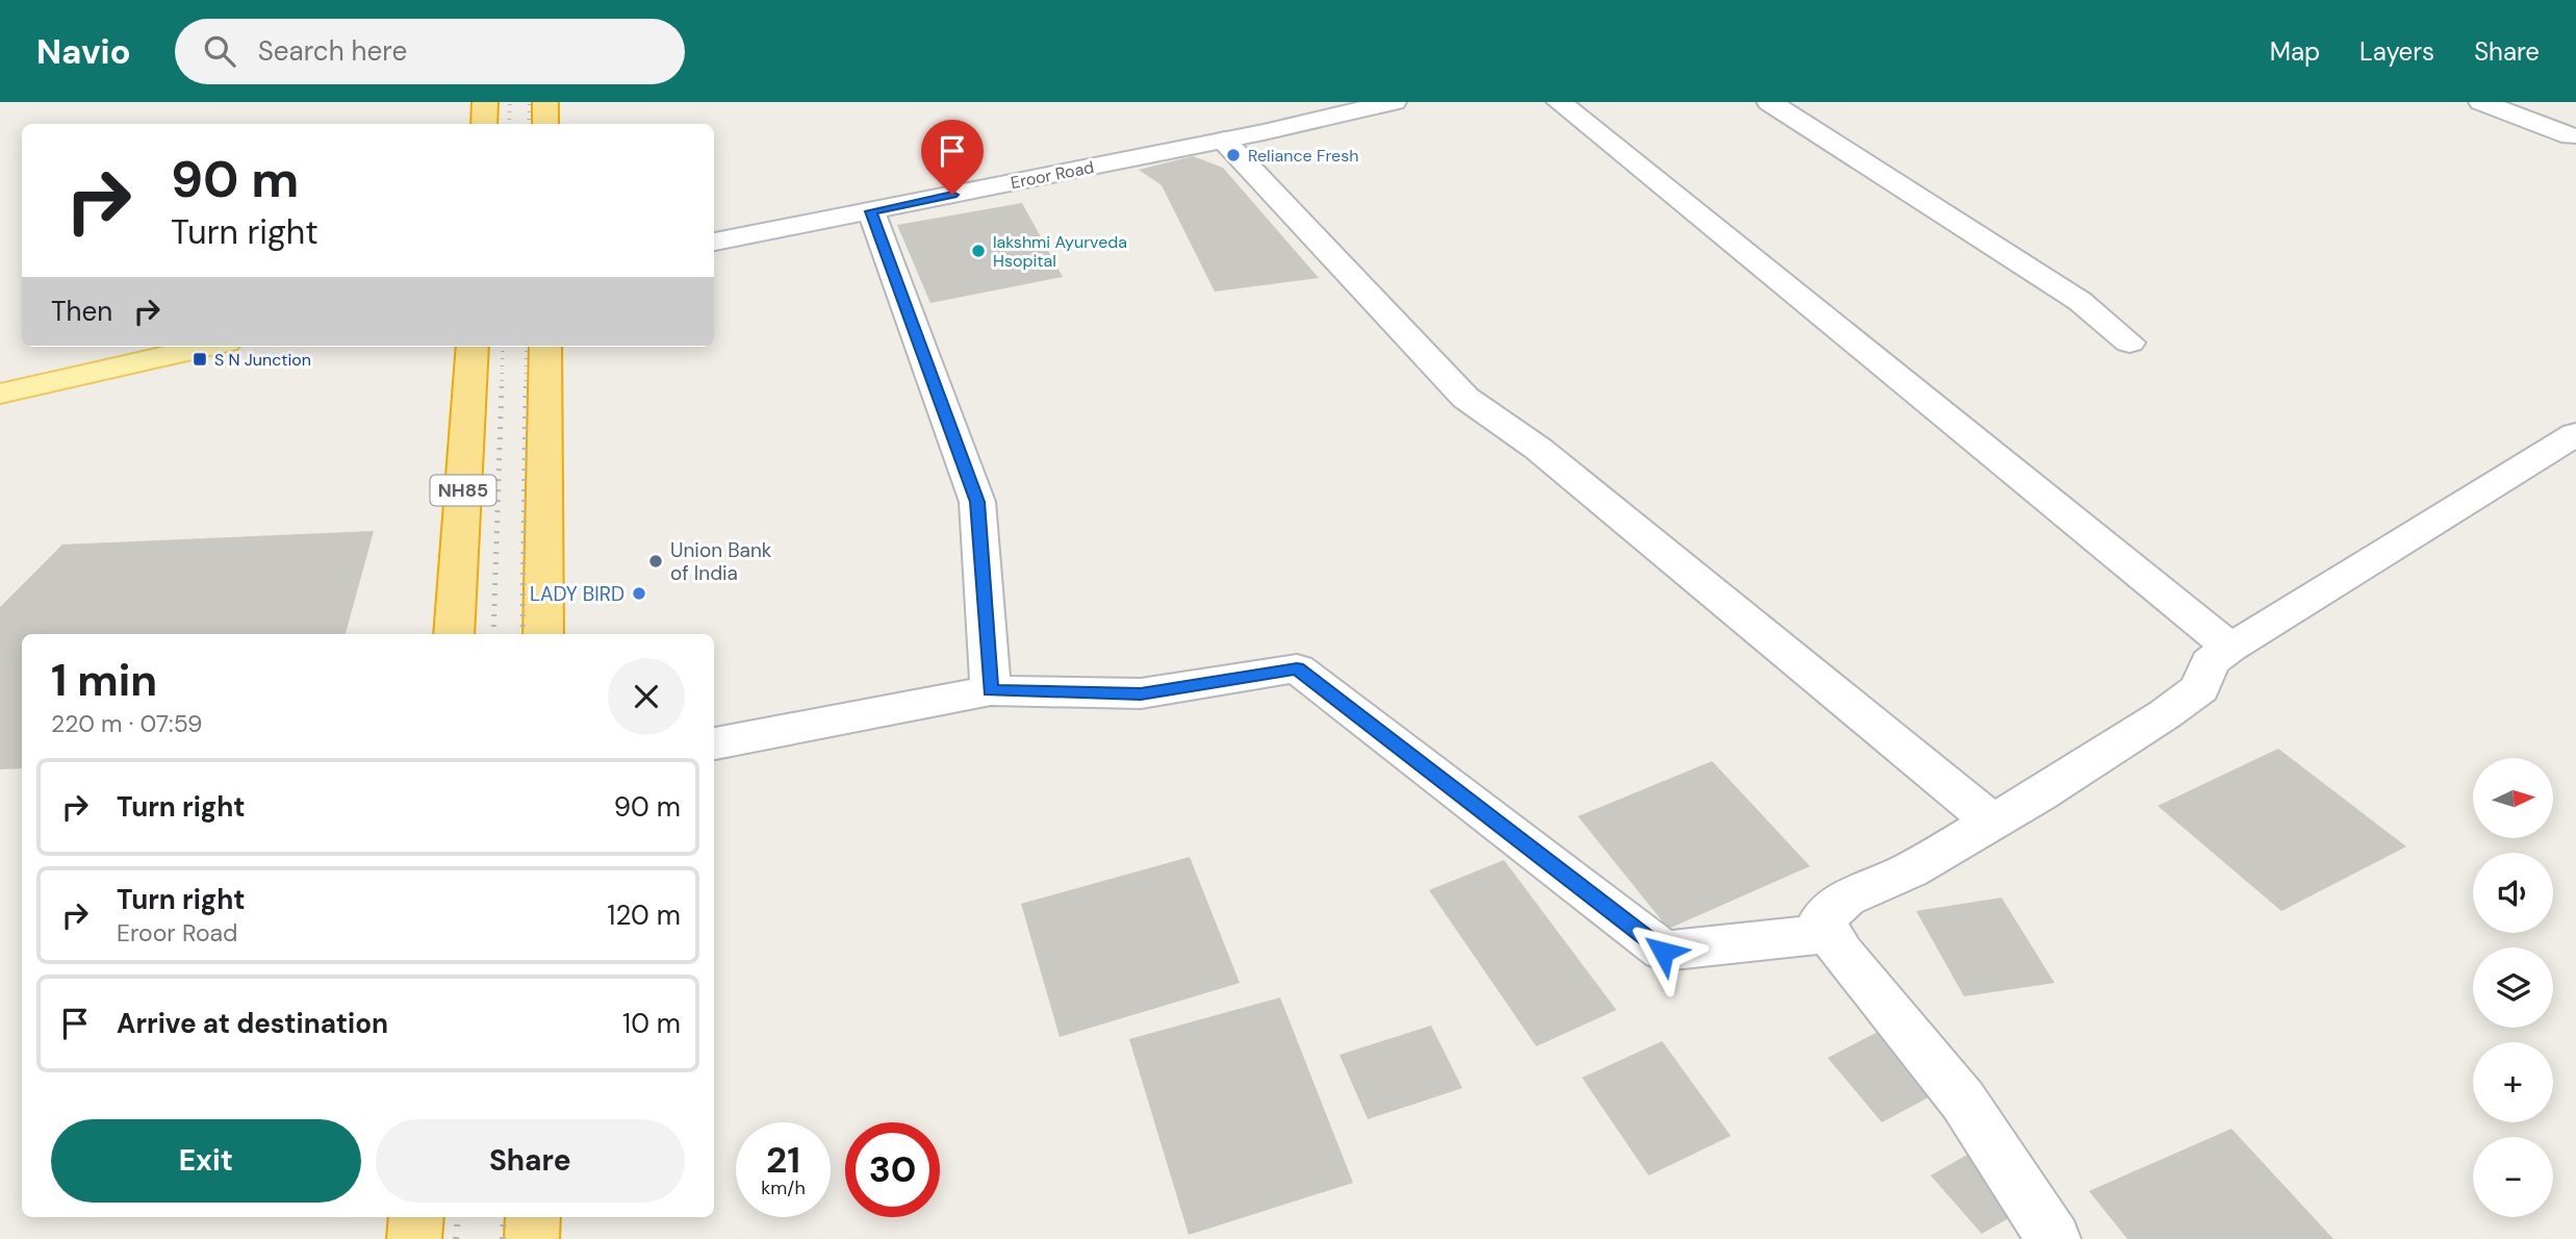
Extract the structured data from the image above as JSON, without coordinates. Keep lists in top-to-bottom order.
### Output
{
  "streets": {
    "highway": ["NH85"],
    "street": ["Eroor Road"]
  },
  "places": {
    "other": [
      "Reliance Fresh",
      "lakshmi Ayurveda Hsopital",
      "Union Bank of India",
      "LADY BIRD"
    ],
    "transit": ["S N Junction"]
  },
  "north": "right",
  "page": {
    "header": "Navio",
    "search": "Search here",
    "nav": ["Map", "Layers", "Share"],
    "turn": ["90 m", "Turn right"],
    "then": "Then",
    "heading": ["1 min", "220 m · 07:59"],
    "map_buttons": ["+", "−"],
    "list": [
      {
        "name": "Turn right",
        "value": "90 m"
      },
      {
        "name": "Turn right",
        "note": "Eroor Road",
        "value": "120 m"
      },
      {
        "name": "Arrive at destination",
        "value": "10 m"
      }
    ],
    "buttons": ["Exit", "Share"],
    "speed": "21 km/h",
    "limit": "30"
  }
}
